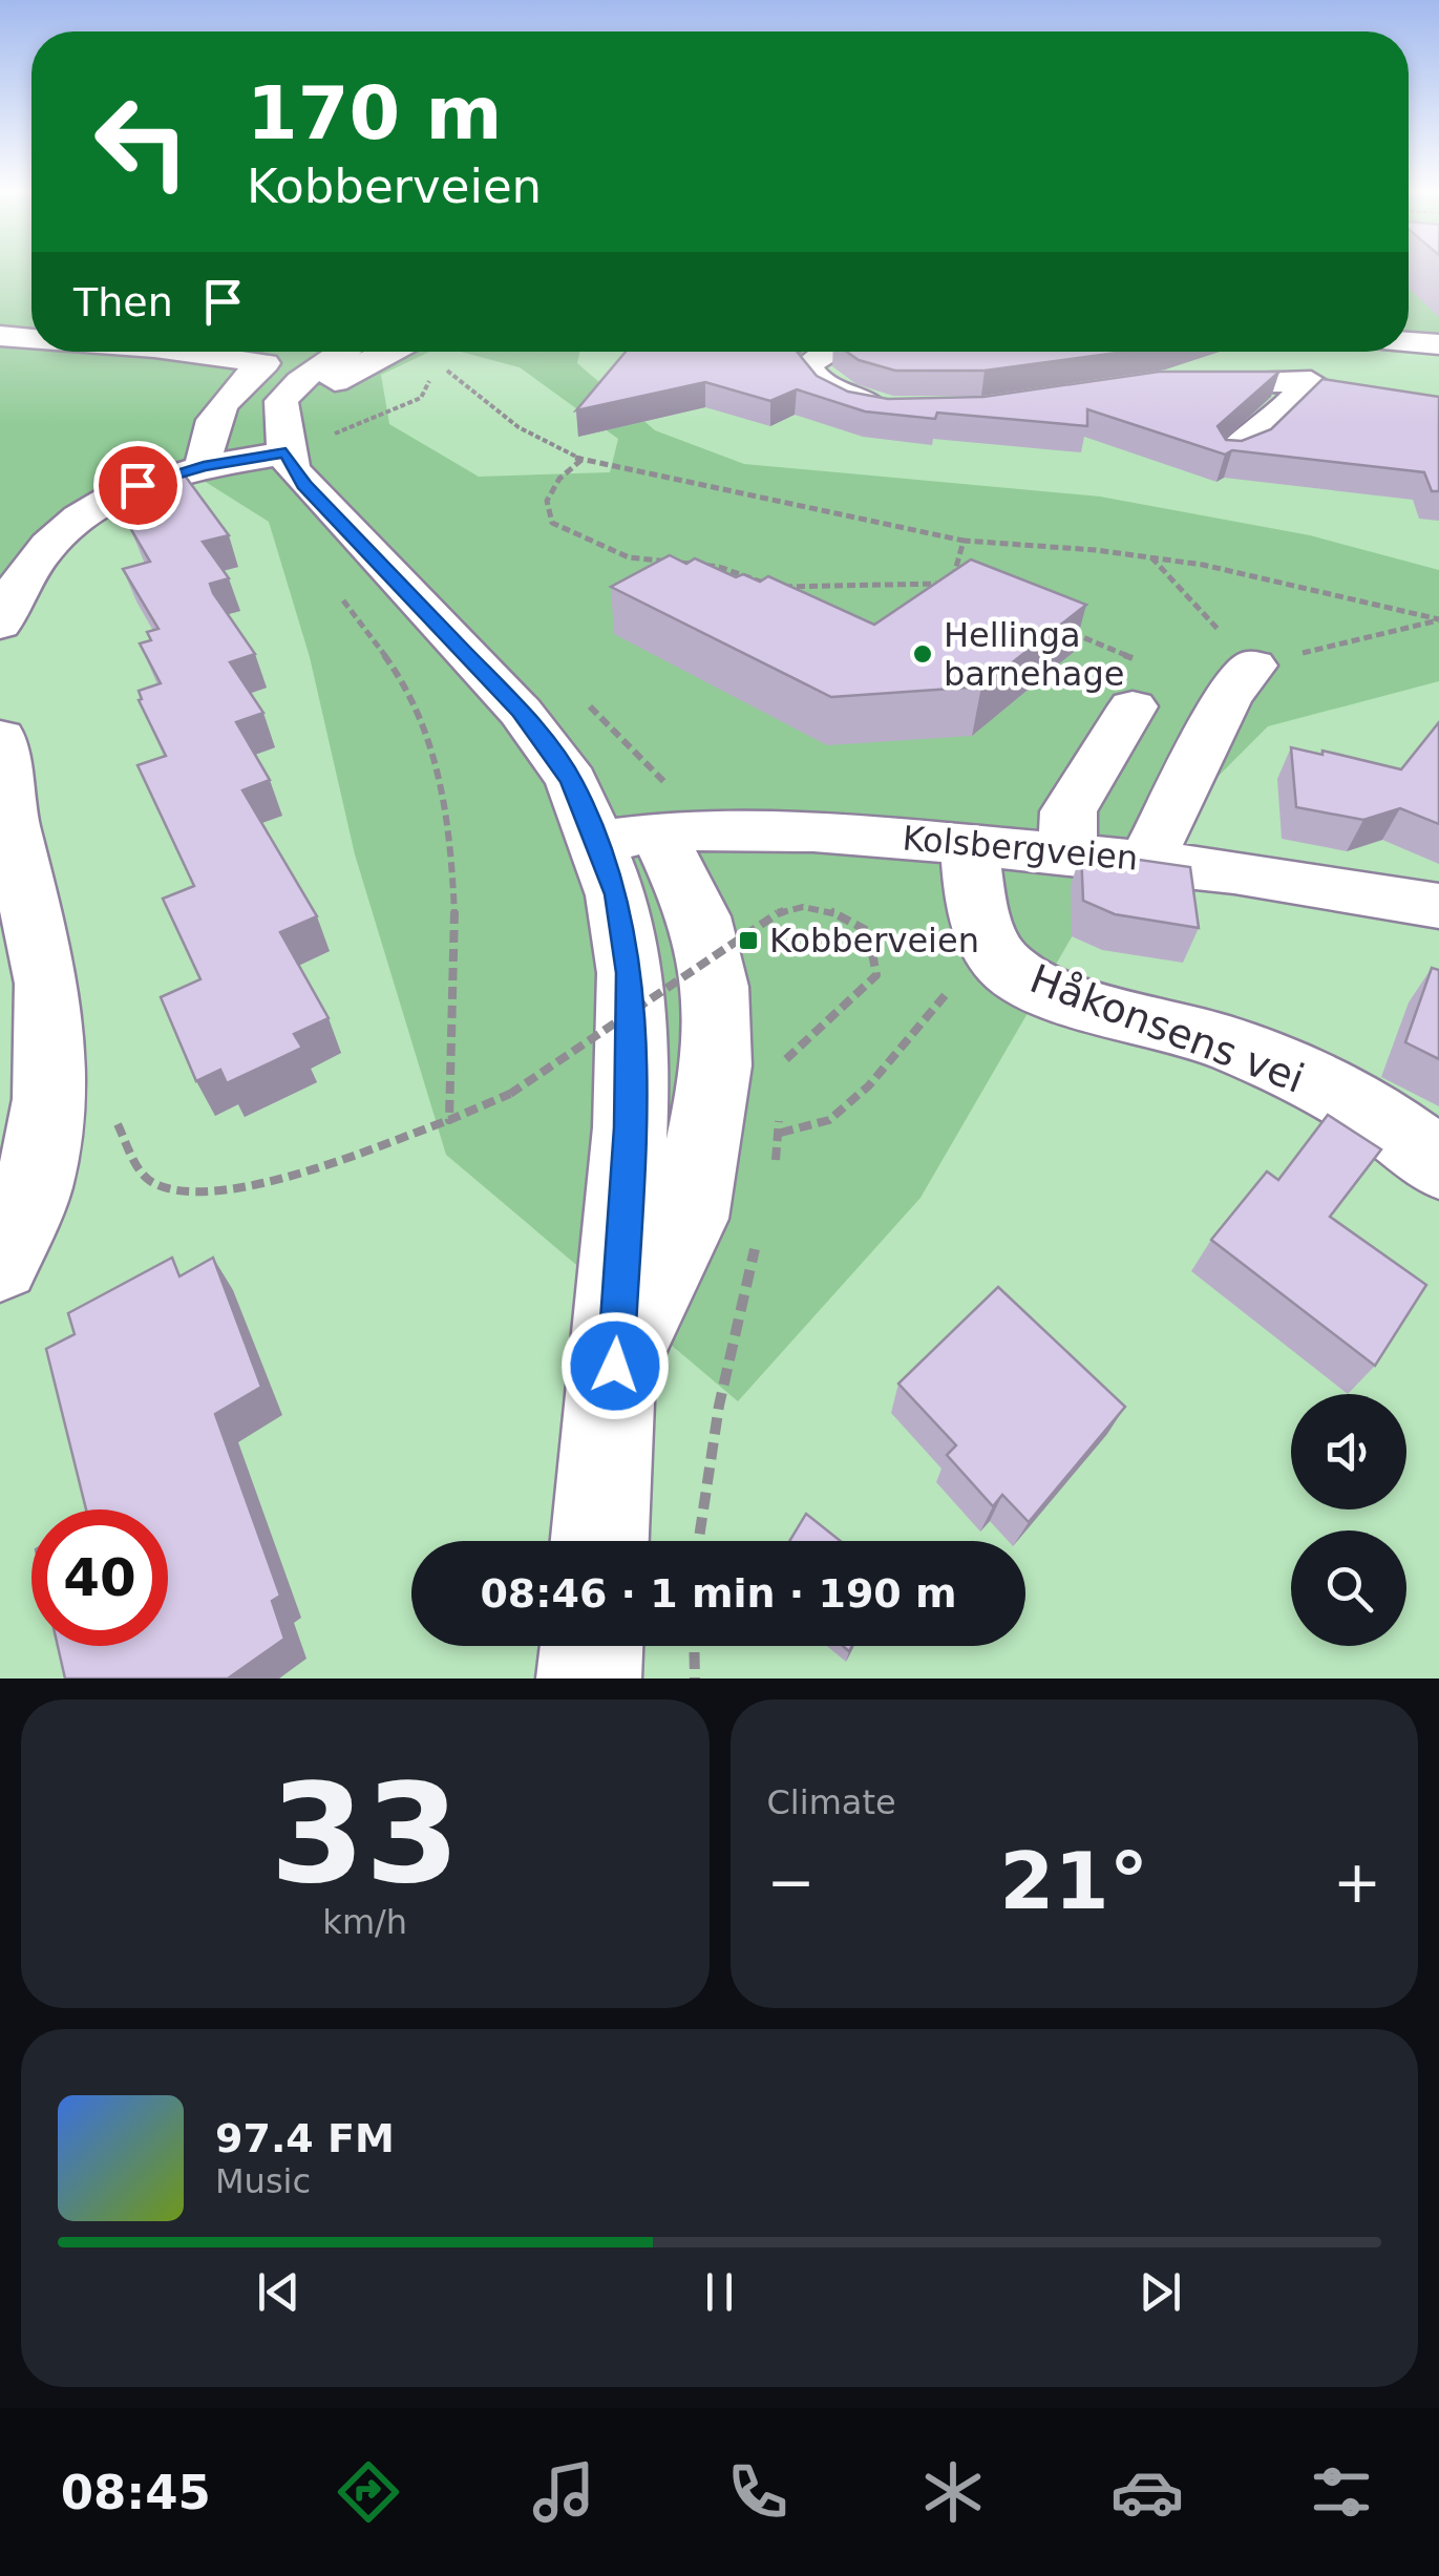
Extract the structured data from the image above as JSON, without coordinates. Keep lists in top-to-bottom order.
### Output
{
  "streets": {
    "street": ["Kolsbergveien", "Håkonsens vei"]
  },
  "crossings": [
    ["Kolsbergveien", "Håkonsens vei"]
  ],
  "places": {
    "other": ["Hellinga barnehage"],
    "transit": ["Kobberveien"]
  },
  "page": {
    "turn": ["170 m", "Kobberveien"],
    "then": "Then",
    "limit": "40",
    "trip": "08:46 · 1 min · 190 m",
    "tile": [
      ["33", "km/h"],
      "Climate"
    ],
    "heat": ["−", "21°", "+"],
    "song": ["97.4 FM", "Music"],
    "tabs": "08:45"
  }
}
